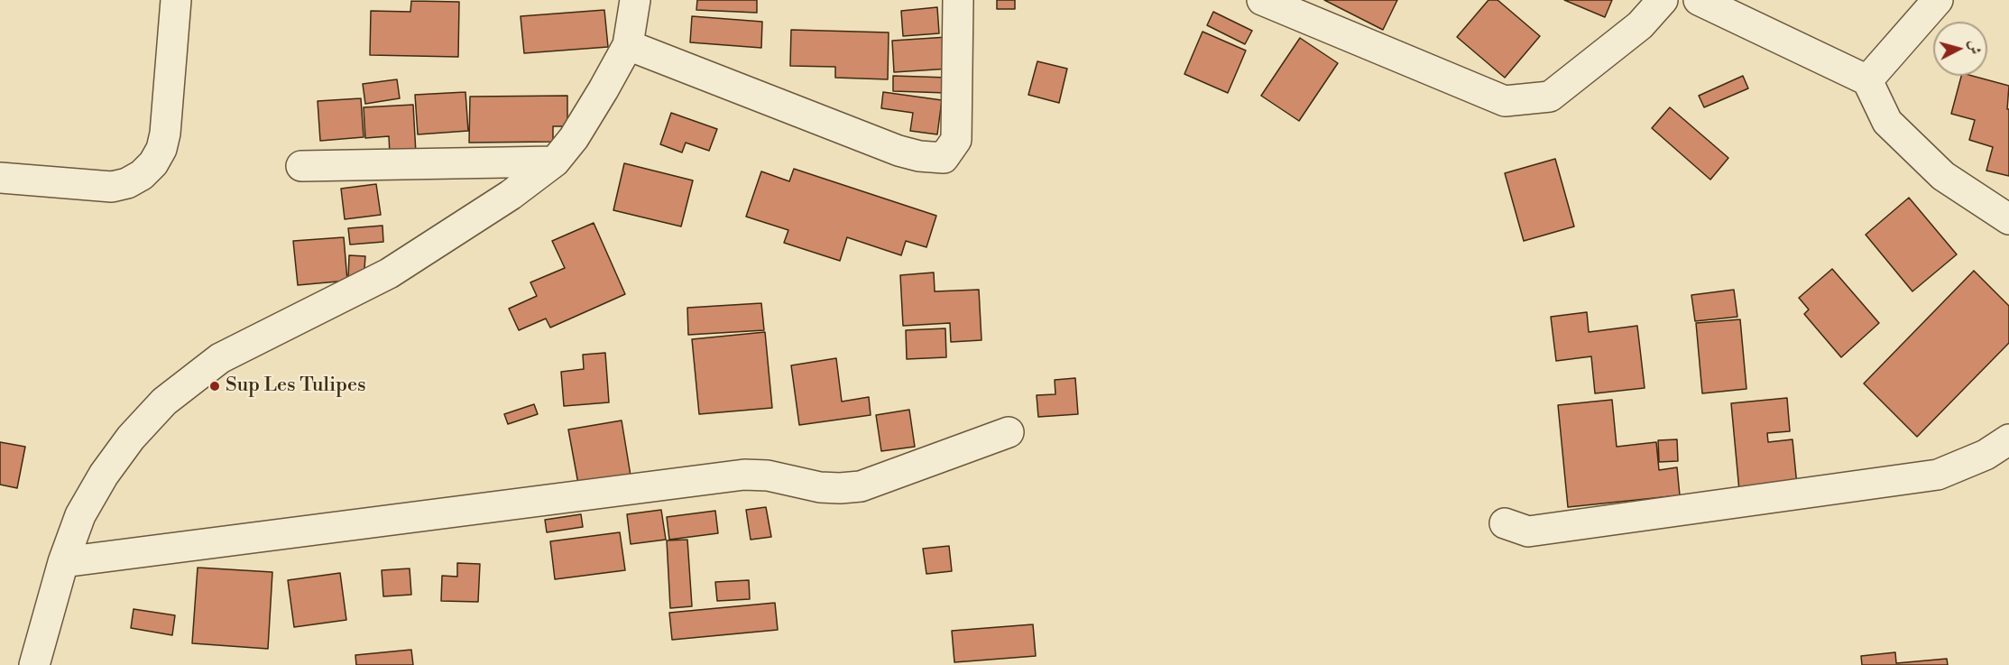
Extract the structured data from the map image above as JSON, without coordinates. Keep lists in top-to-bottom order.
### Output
{
  "places": ["Sup Les Tulipes"],
  "north": "right"
}
